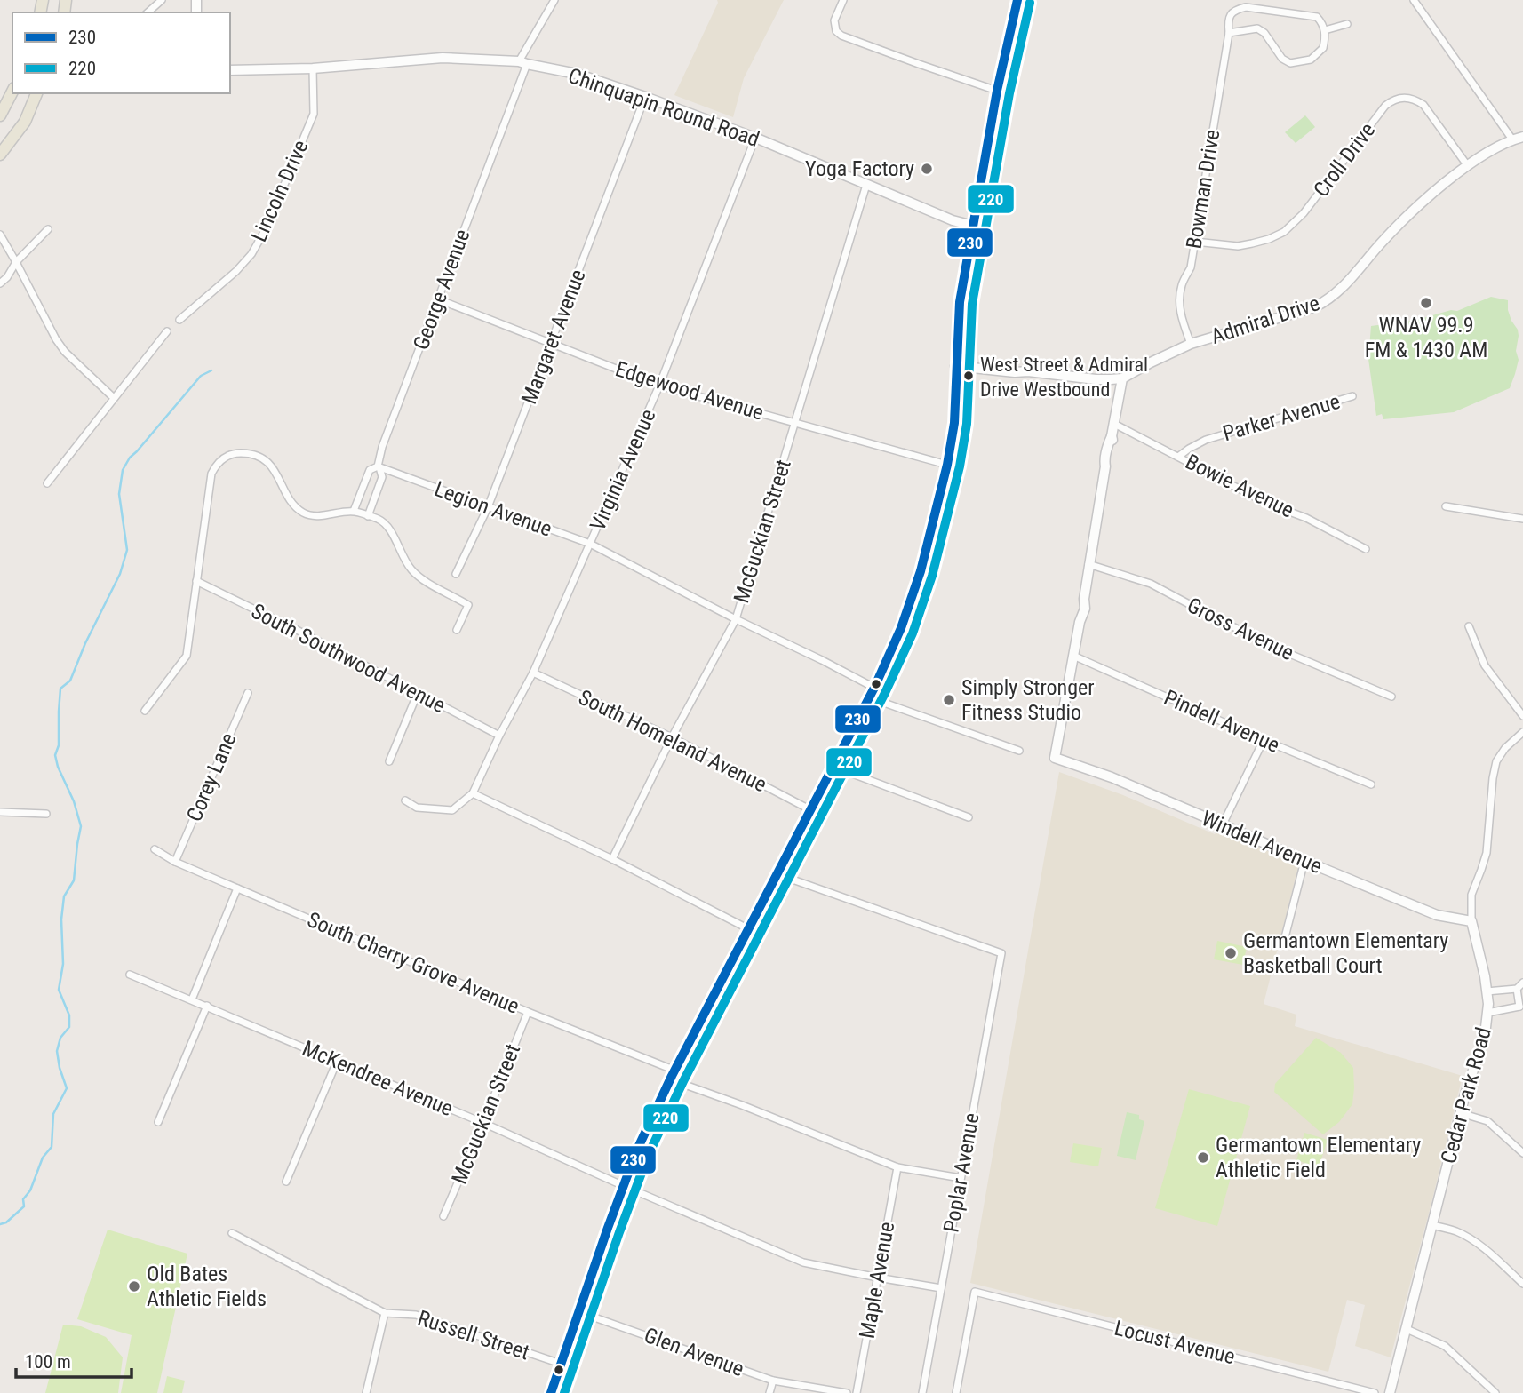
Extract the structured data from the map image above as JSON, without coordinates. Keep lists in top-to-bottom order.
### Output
{
  "streets": {
    "street": [
      "Chinquapin Round Road",
      "Croll Drive",
      "Bowman Drive",
      "Lincoln Drive",
      "George Avenue",
      "Admiral Drive",
      "Margaret Avenue",
      "Edgewood Avenue",
      "Parker Avenue",
      "Virginia Avenue",
      "Bowie Avenue",
      "Legion Avenue",
      "McGuckian Street",
      "Gross Avenue",
      "South Southwood Avenue",
      "Pindell Avenue",
      "South Homeland Avenue",
      "Corey Lane",
      "Windell Avenue",
      "South Cherry Grove Avenue",
      "McKendree Avenue",
      "Cedar Park Road",
      "Poplar Avenue",
      "Maple Avenue",
      "Russell Street",
      "Locust Avenue",
      "Glen Avenue"
    ]
  },
  "crossings": [
    ["Chinquapin Round Road", "Lincoln Drive"],
    ["Chinquapin Round Road", "George Avenue"],
    ["Chinquapin Round Road", "Margaret Avenue"],
    ["Chinquapin Round Road", "Virginia Avenue"],
    ["Chinquapin Round Road", "McGuckian Street"],
    ["Croll Drive", "Bowman Drive"],
    ["Croll Drive", "Admiral Drive"],
    ["Bowman Drive", "Admiral Drive"],
    ["George Avenue", "Edgewood Avenue"],
    ["George Avenue", "Legion Avenue"],
    ["Margaret Avenue", "Edgewood Avenue"],
    ["Margaret Avenue", "Legion Avenue"],
    ["Edgewood Avenue", "Virginia Avenue"],
    ["Edgewood Avenue", "McGuckian Street"],
    ["Parker Avenue", "Bowie Avenue"],
    ["Virginia Avenue", "Legion Avenue"],
    ["Virginia Avenue", "South Southwood Avenue"],
    ["Virginia Avenue", "South Homeland Avenue"],
    ["Legion Avenue", "McGuckian Street"],
    ["McGuckian Street", "South Homeland Avenue"],
    ["McGuckian Street", "South Cherry Grove Avenue"],
    ["McGuckian Street", "McKendree Avenue"],
    ["Pindell Avenue", "Windell Avenue"],
    ["Corey Lane", "South Cherry Grove Avenue"],
    ["Windell Avenue", "Cedar Park Road"],
    ["South Cherry Grove Avenue", "Poplar Avenue"],
    ["South Cherry Grove Avenue", "Maple Avenue"]
  ],
  "places": [
    "Yoga Factory",
    "WNAV 99.9 FM & 1430 AM",
    "West Street & Admiral Drive Westbound",
    "Simply Stronger Fitness Studio",
    "Germantown Elementary Basketball Court",
    "Germantown Elementary Athletic Field",
    "Old Bates Athletic Fields"
  ],
  "lines": ["transit line 230", "transit line 220"],
  "legend": ["230", "220"],
  "scale_bar": "100 m"
}
